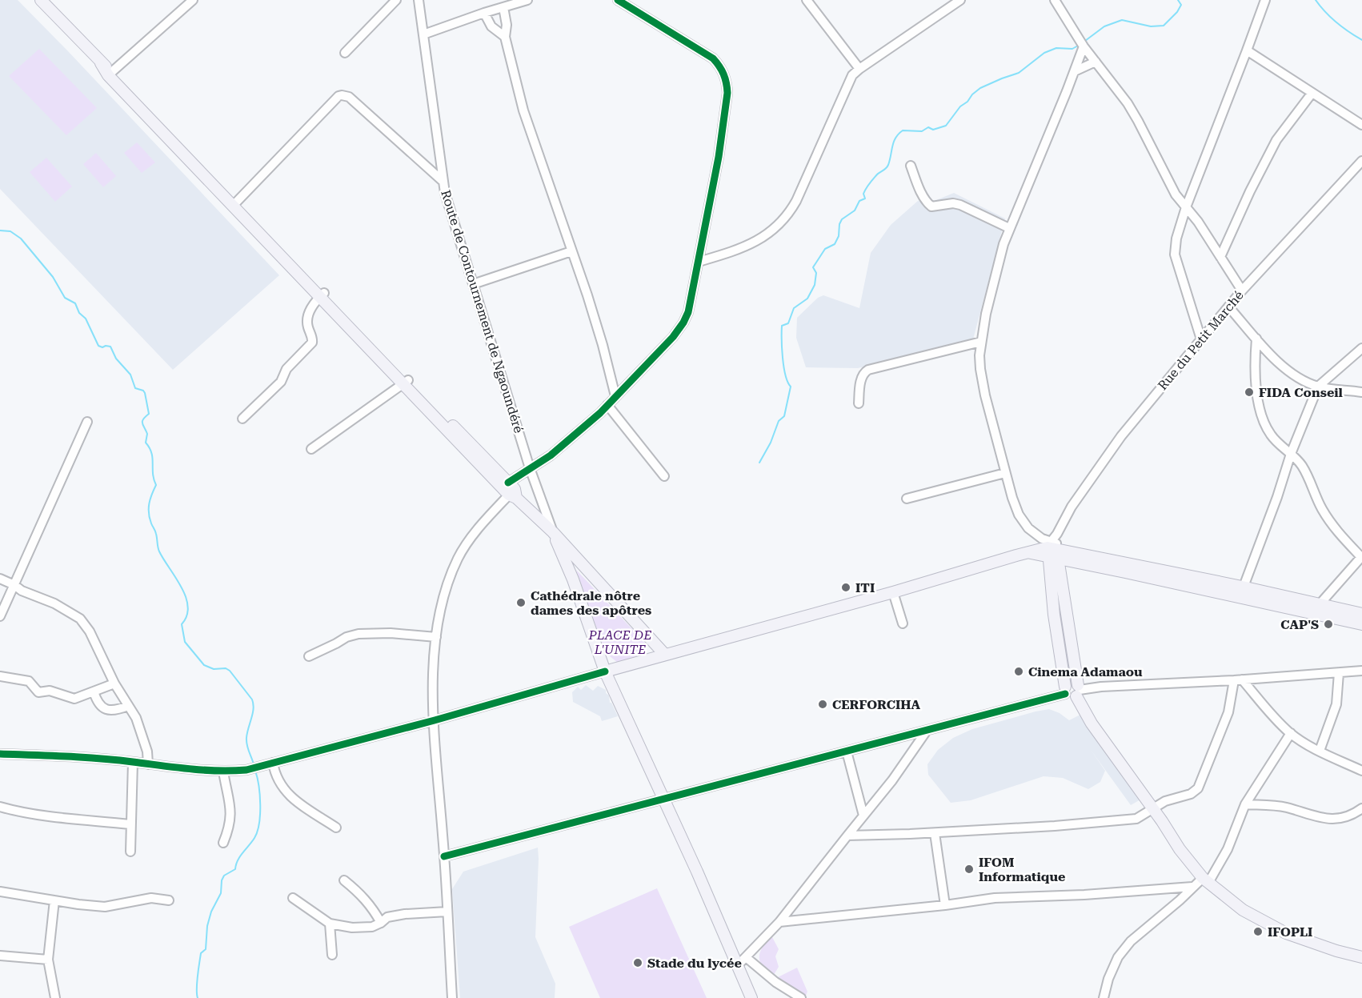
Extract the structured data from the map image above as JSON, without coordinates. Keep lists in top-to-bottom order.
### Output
{
  "streets": {
    "street": ["Route de Contournement de Ngaoundéré", "Rue du Petit Marché"]
  },
  "parks": ["PLACE DE L'UNITE"],
  "places": [
    "FIDA Conseil",
    "ITI",
    "Cathédrale nôtre dames des apôtres",
    "CAP'S",
    "Cinema Adamaou",
    "CERFORCIHA",
    "IFOM Informatique",
    "IFOPLI",
    "Stade du lycée"
  ]
}
